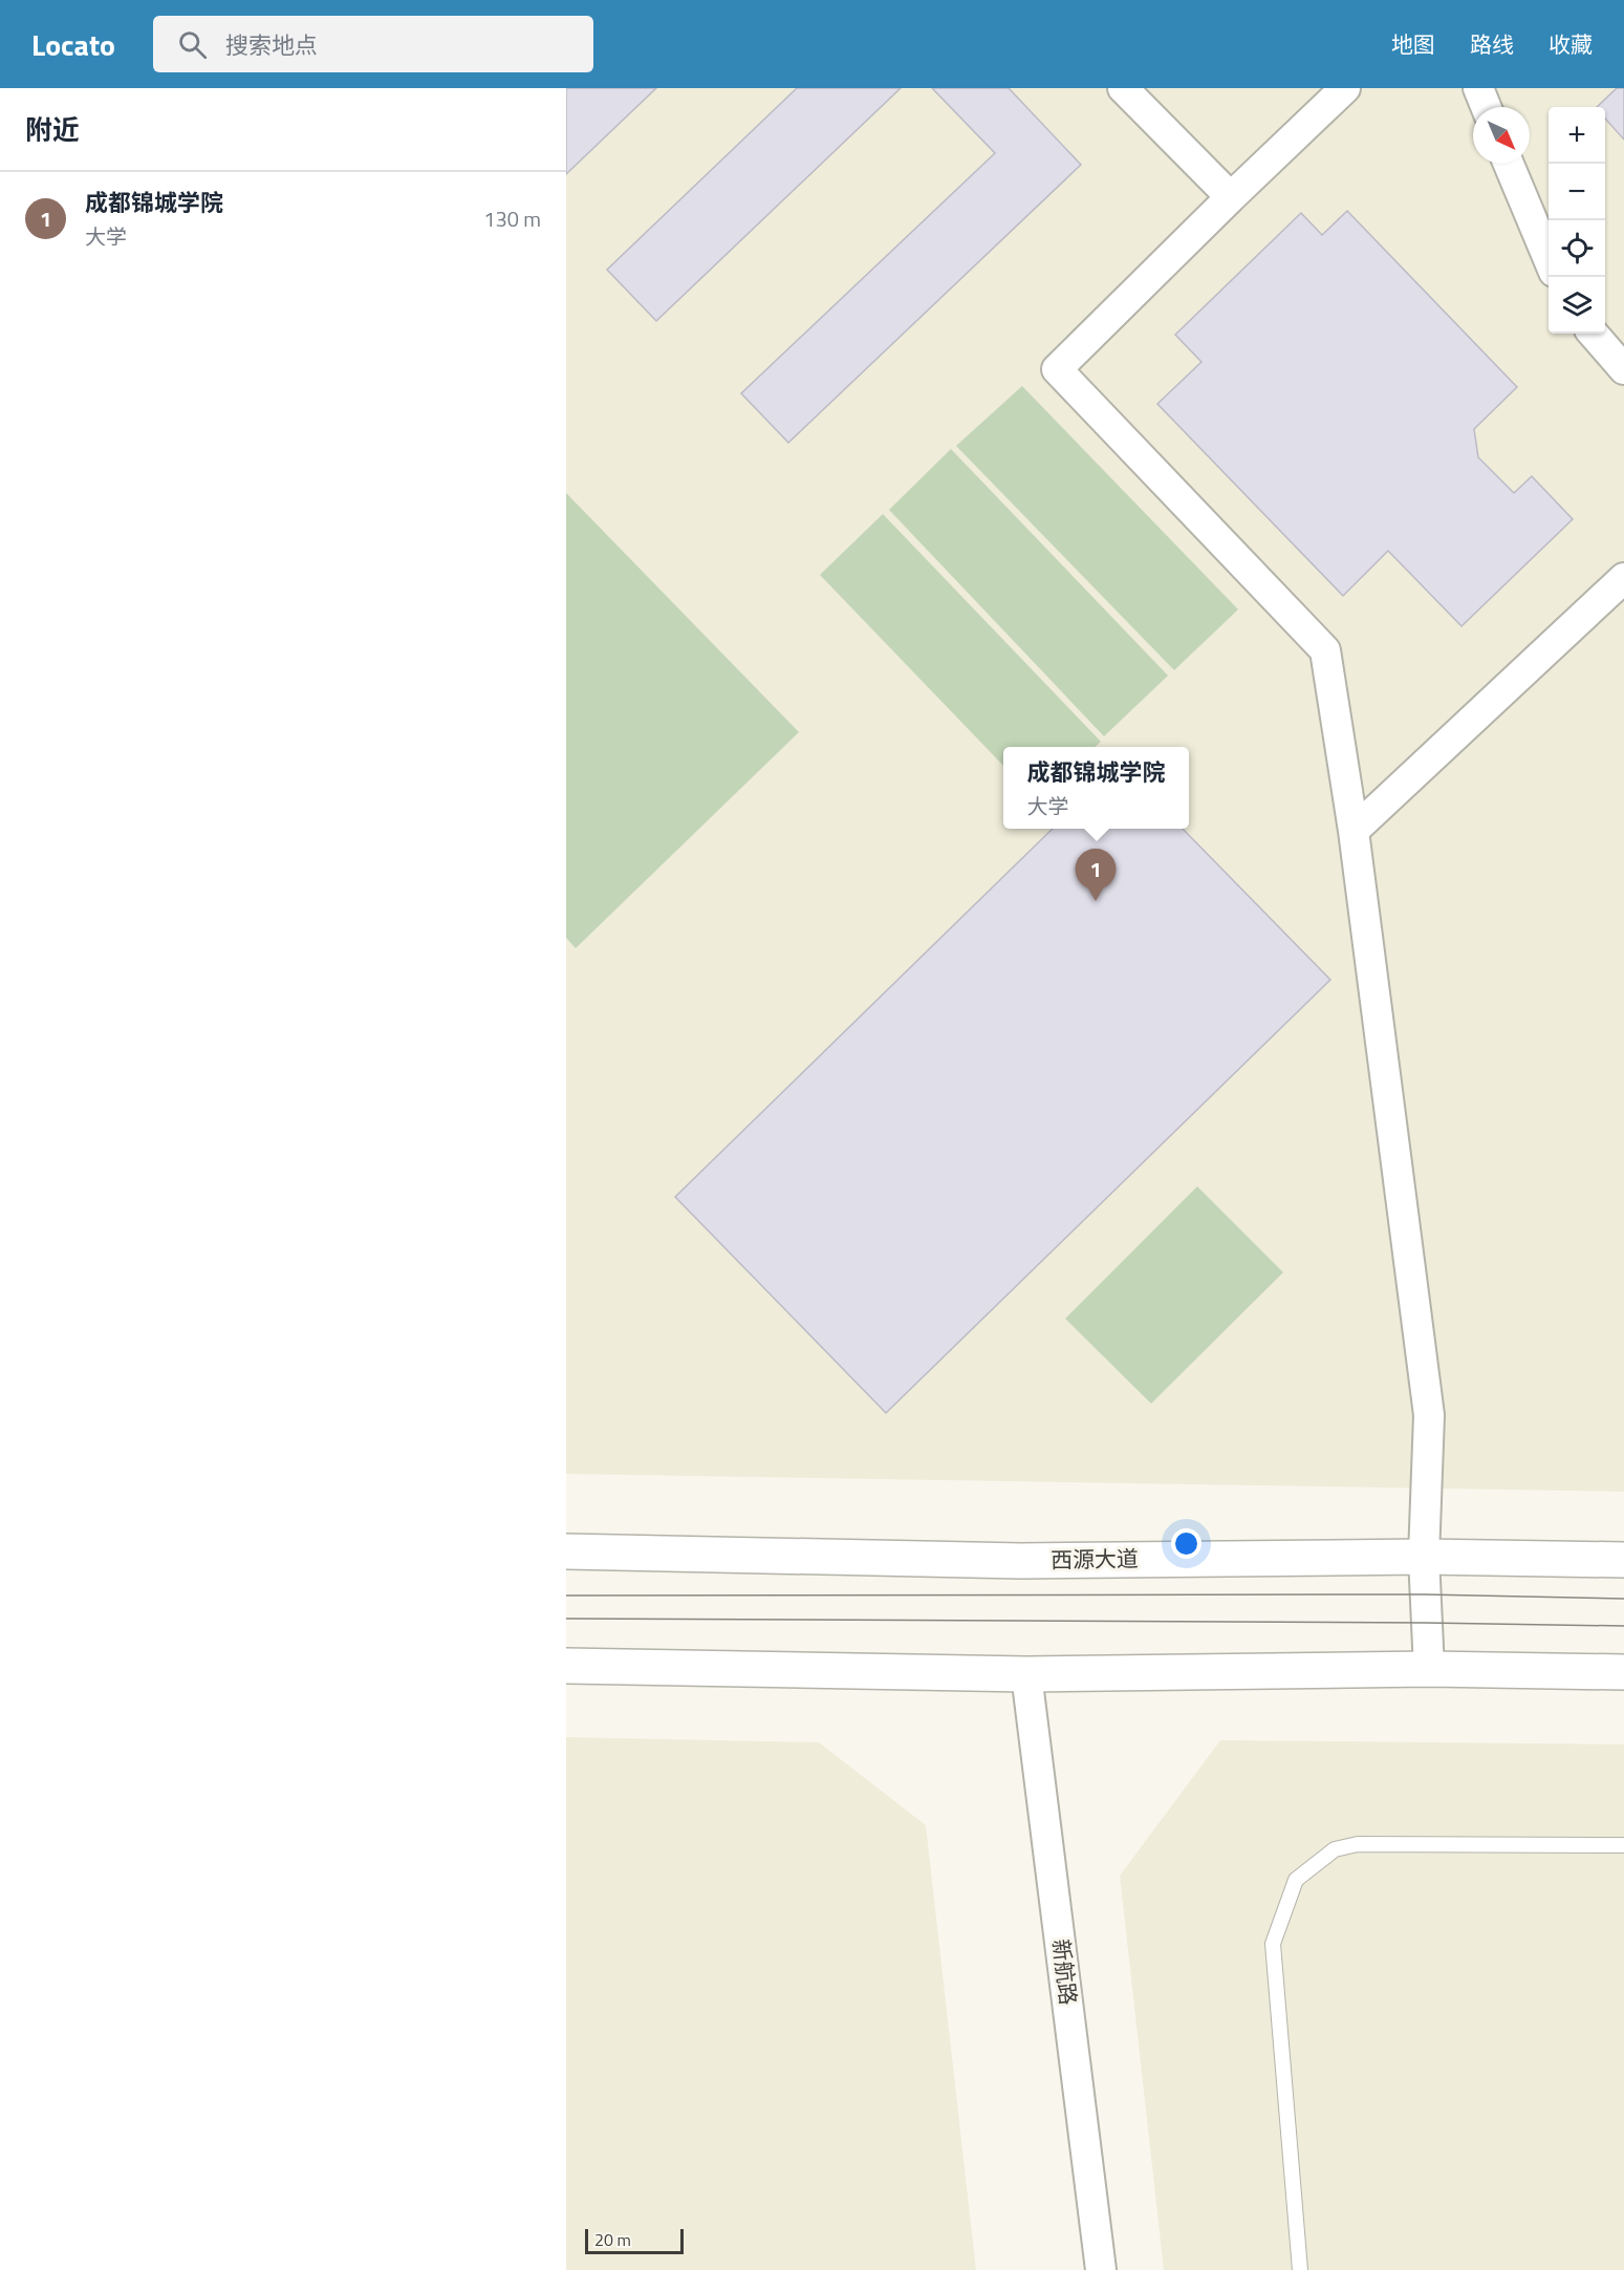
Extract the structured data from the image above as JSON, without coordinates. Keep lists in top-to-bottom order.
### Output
{
  "streets": {
    "main road": ["西源大道"],
    "street": ["新航路"]
  },
  "scale_bar": "20 m",
  "north": "bottom right",
  "page": {
    "header": "Locato",
    "search": "搜索地点",
    "nav": ["地图", "路线", "收藏"],
    "heading": "附近",
    "map_buttons": ["+", "−"],
    "list": [
      {
        "mark": "1",
        "name": "成都锦城学院",
        "note": "大学",
        "value": "130 m"
      }
    ],
    "popup": ["成都锦城学院", "大学"],
    "pins": "1",
    "scale": "20 m"
  }
}
